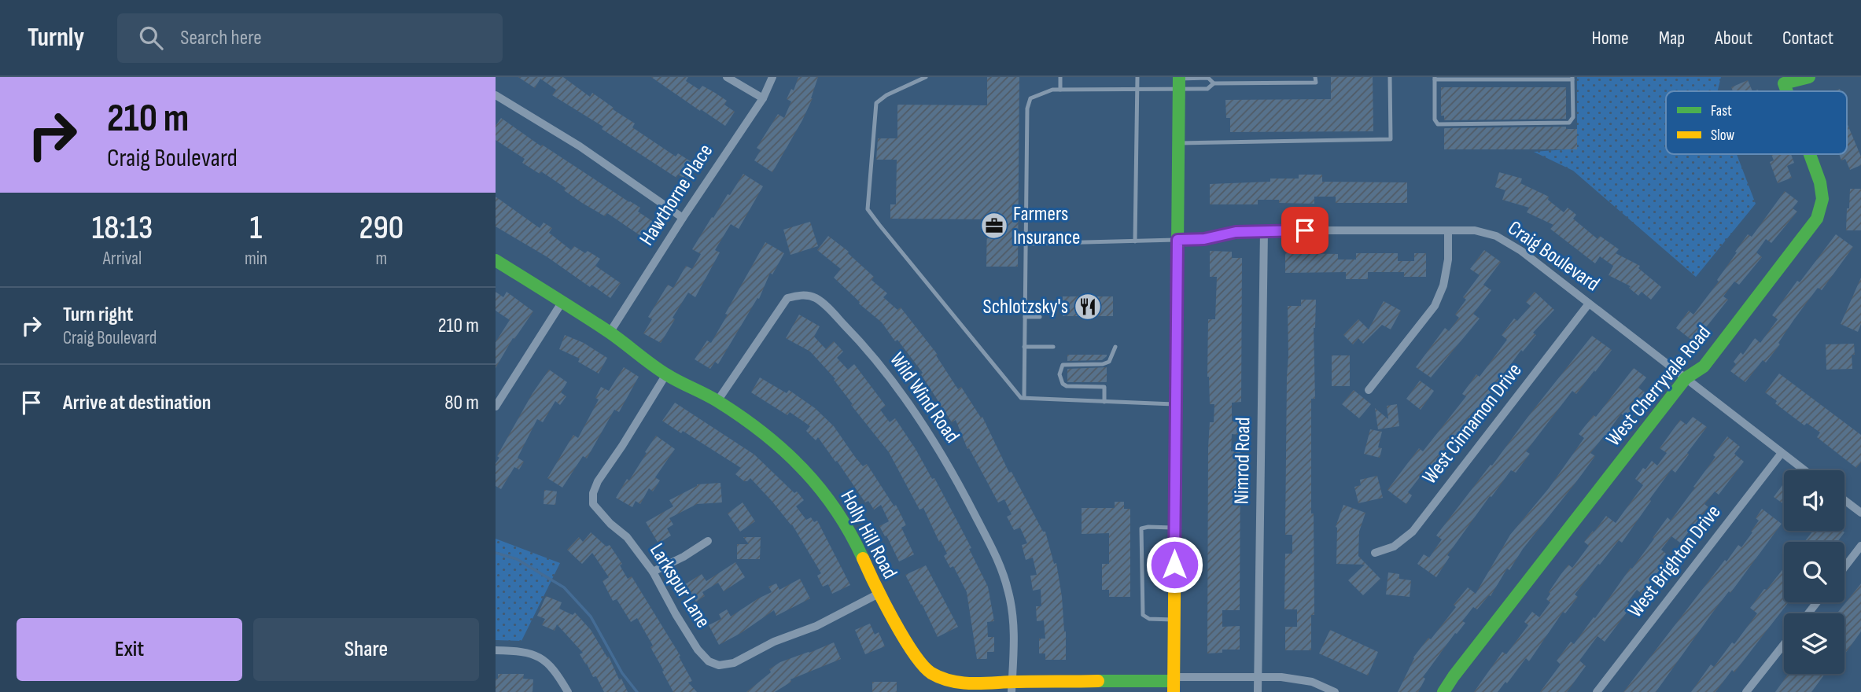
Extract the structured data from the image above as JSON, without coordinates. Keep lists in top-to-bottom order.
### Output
{
  "streets": {
    "street": [
      "Hawthorne Place",
      "Craig Boulevard",
      "West Cherryvale Road",
      "Wild Wind Road",
      "West Cinnamon Drive",
      "Nimrod Road",
      "Holly Hill Road",
      "West Brighton Drive",
      "Larkspur Lane"
    ]
  },
  "crossings": [
    ["Hawthorne Place", "Holly Hill Road"],
    ["Craig Boulevard", "West Cherryvale Road"],
    ["Craig Boulevard", "West Cinnamon Drive"],
    ["Craig Boulevard", "Nimrod Road"],
    ["Craig Boulevard", "West Brighton Drive"],
    ["Wild Wind Road", "Holly Hill Road"],
    ["Holly Hill Road", "Larkspur Lane"]
  ],
  "places": {
    "office": ["Farmers Insurance"],
    "restaurant": ["Schlotzsky's"]
  },
  "legend": ["Fast", "Slow"],
  "page": {
    "header": "Turnly",
    "search": "Search here",
    "nav": [
      "Home",
      "Map",
      "About",
      "Contact"
    ],
    "turn": ["210 m", "Craig Boulevard"],
    "eta": [
      "18:13",
      "Arrival",
      "1",
      "min",
      "290",
      "m"
    ],
    "list": [
      {
        "name": "Turn right",
        "note": "Craig Boulevard",
        "value": "210 m"
      },
      {
        "name": "Arrive at destination",
        "value": "80 m"
      }
    ],
    "buttons": ["Exit", "Share"]
  }
}
